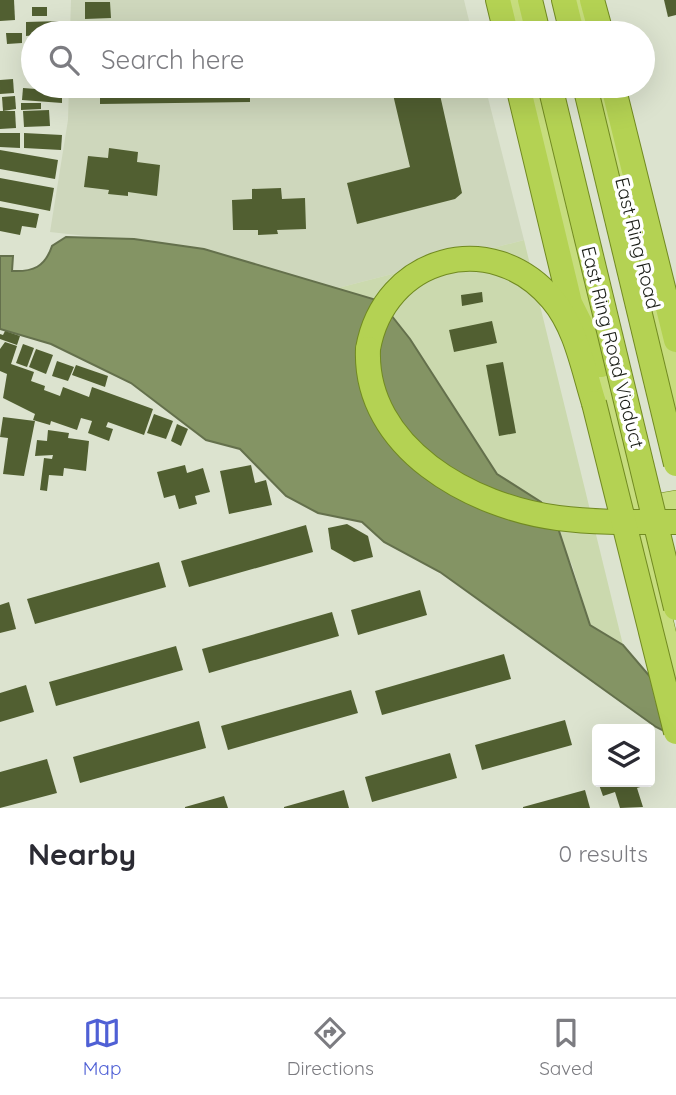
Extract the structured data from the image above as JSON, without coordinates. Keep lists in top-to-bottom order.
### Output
{
  "streets": {
    "highway": ["East Ring Road Viaduct"],
    "main road": ["East Ring Road"]
  },
  "page": {
    "search": "Search here",
    "heading": ["Nearby", "0 results"],
    "nav": ["Map", "Directions", "Saved"]
  }
}
